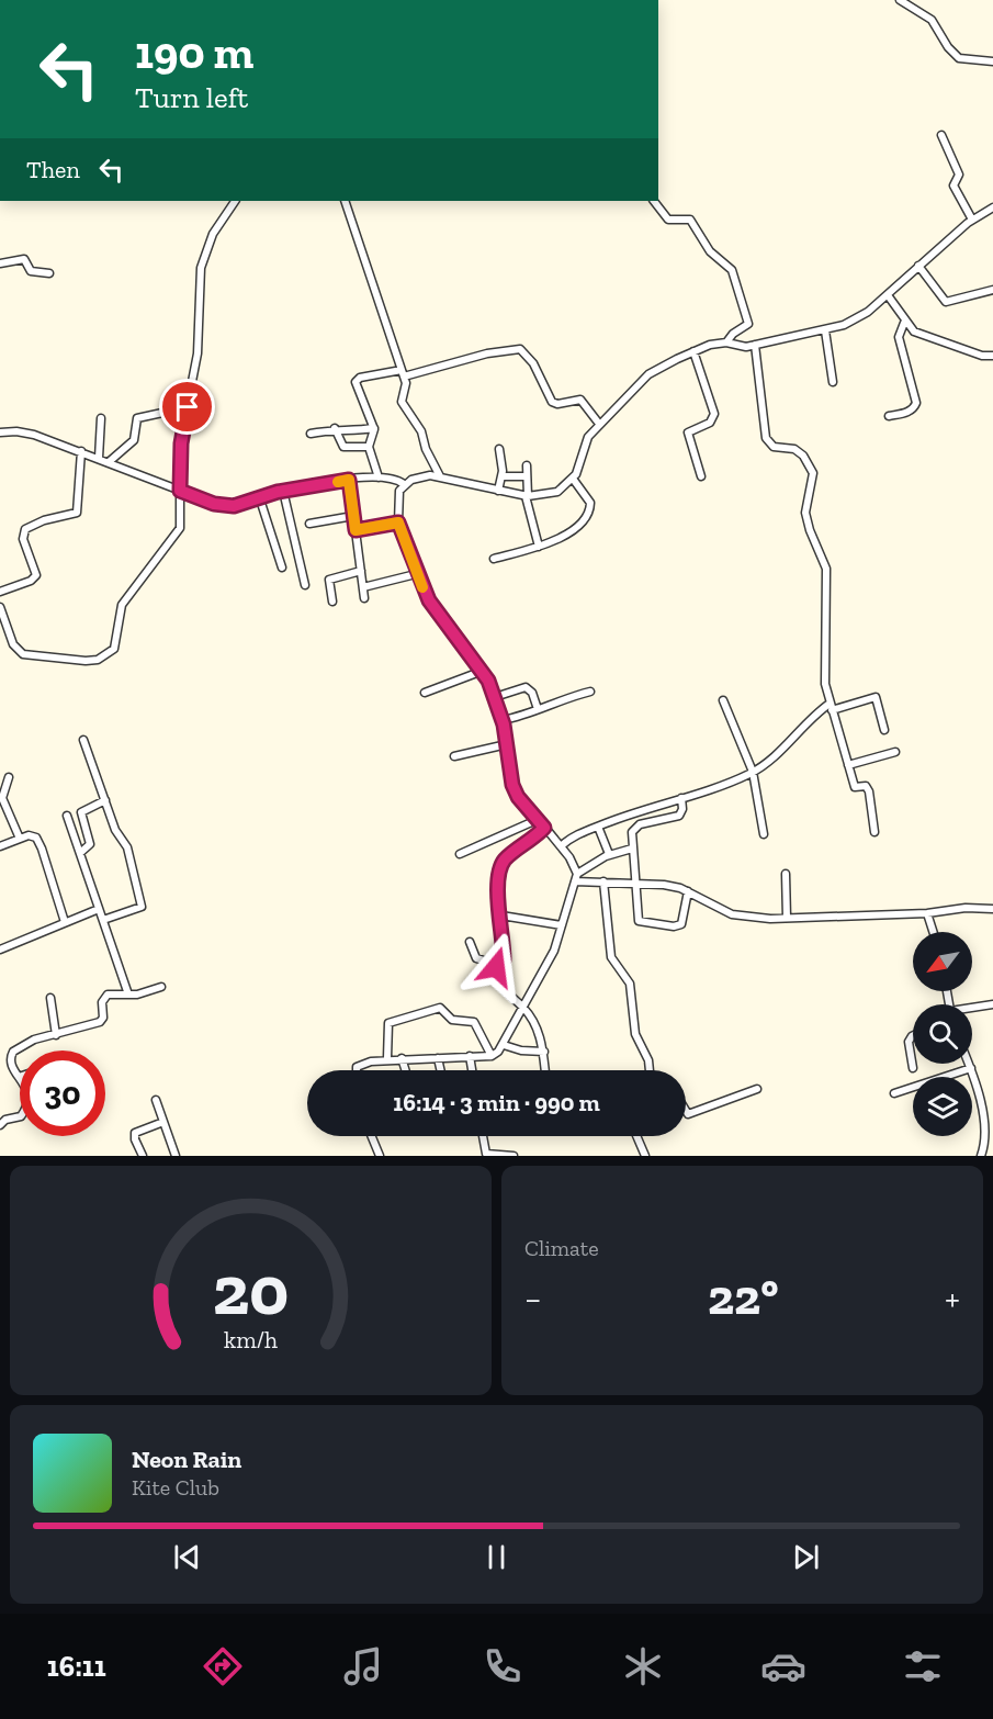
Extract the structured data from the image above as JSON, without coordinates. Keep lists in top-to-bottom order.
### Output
{
  "north": "bottom left",
  "page": {
    "turn": ["190 m", "Turn left"],
    "then": "Then",
    "limit": "30",
    "trip": "16:14 · 3 min · 990 m",
    "tile": "Climate",
    "heat": ["−", "22°", "+"],
    "song": ["Neon Rain", "Kite Club"],
    "tabs": "16:11",
    "gauge": ["20", "km/h"]
  }
}
